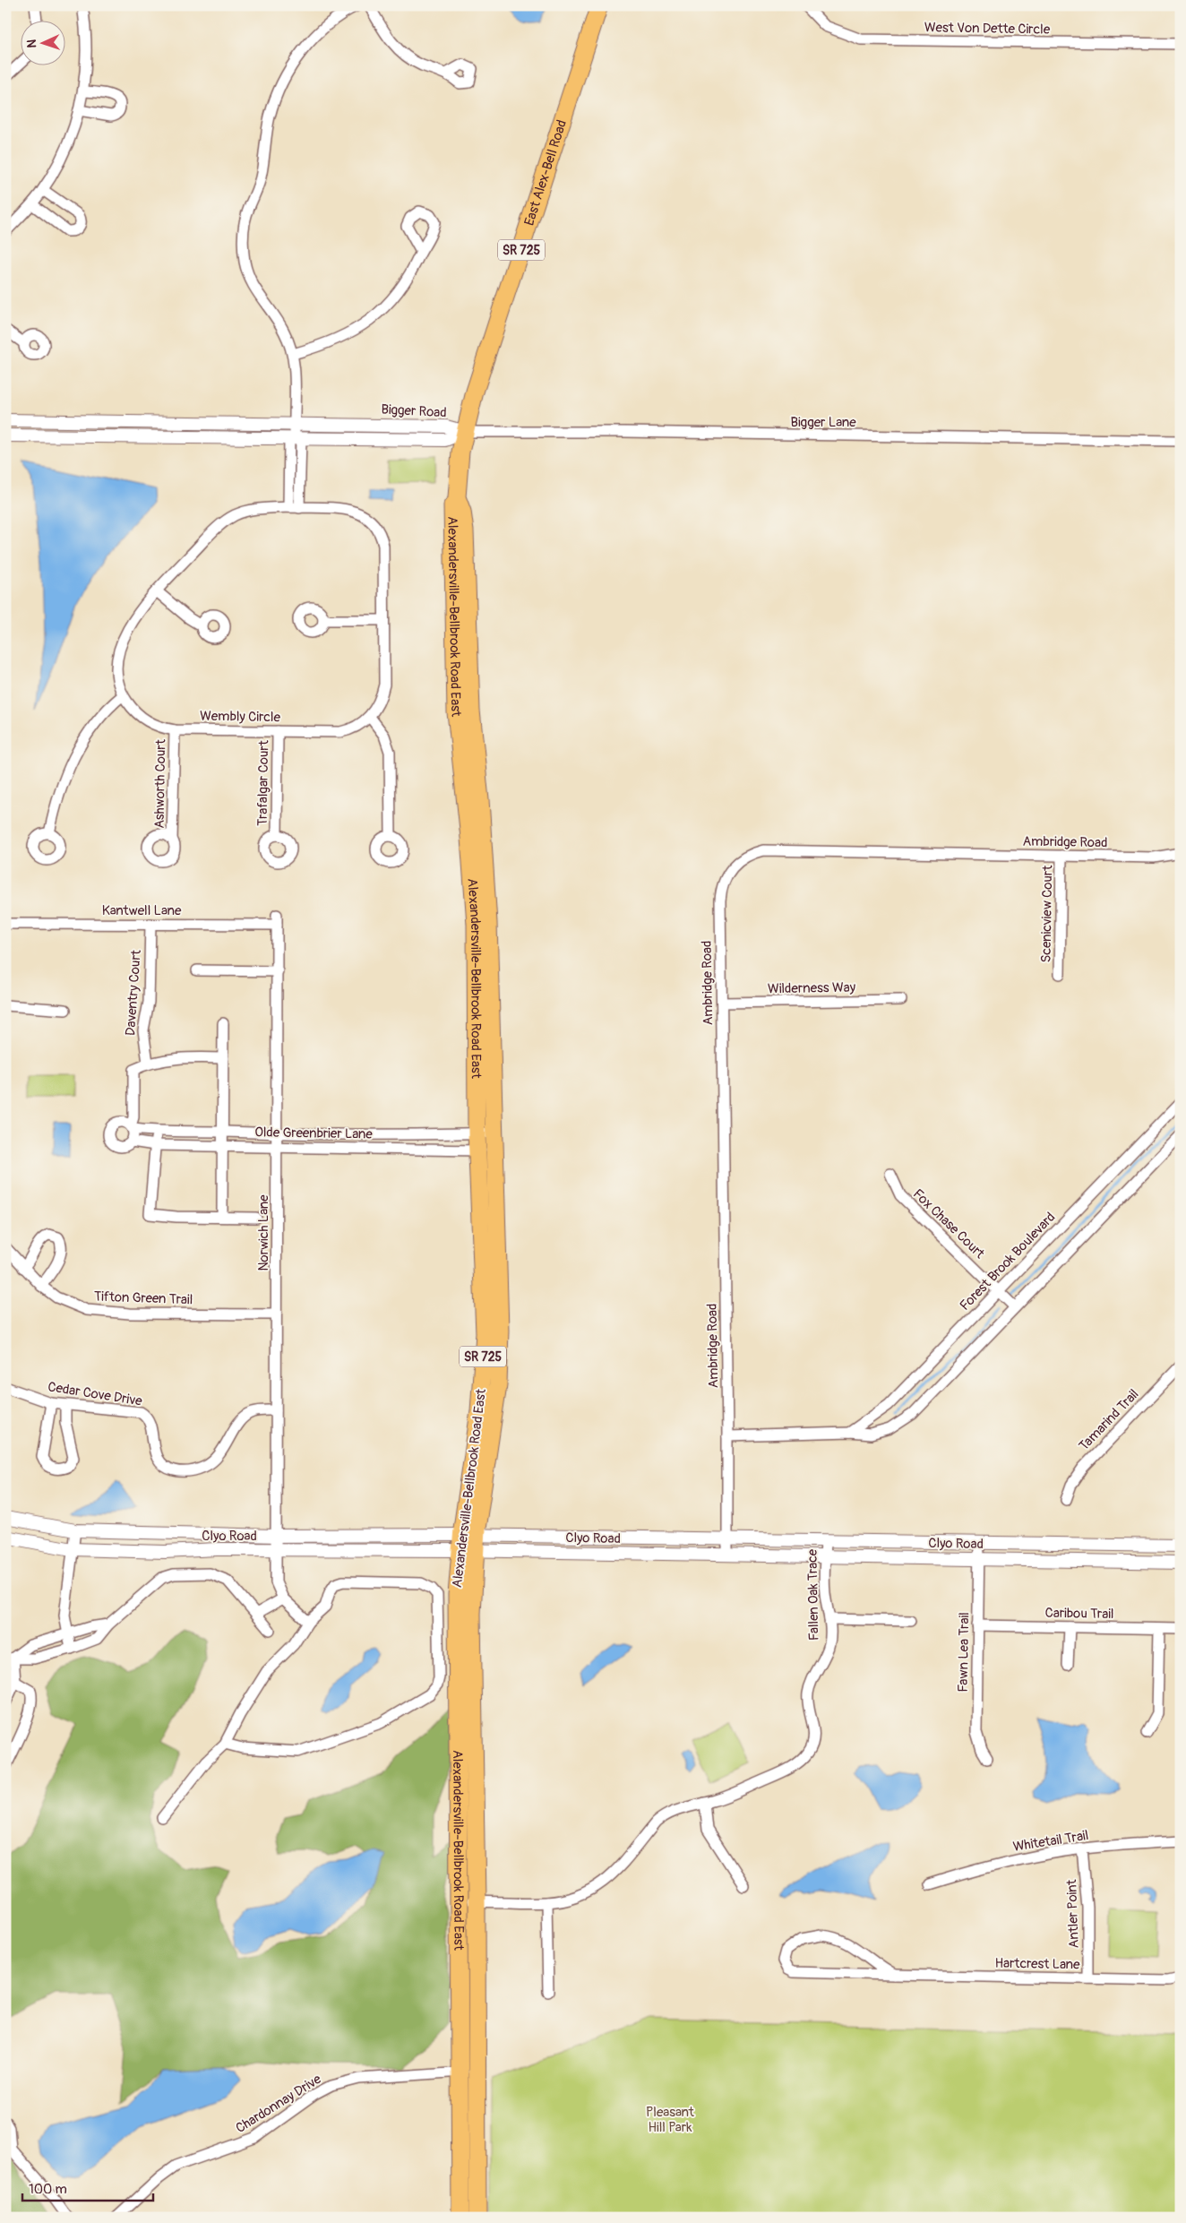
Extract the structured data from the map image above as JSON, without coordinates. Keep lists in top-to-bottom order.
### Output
{
  "streets": {
    "main road": ["East Alex-Bell Road", "SR 725", "Alexandersville-Bellbrook Road East"],
    "street": [
      "West Von Dette Circle",
      "Bigger Road",
      "Bigger Lane",
      "Wembly Circle",
      "Trafalgar Court",
      "Ashworth Court",
      "Ambridge Road",
      "Kantwell Lane",
      "Scenicview Court",
      "Wilderness Way",
      "Daventry Court",
      "Olde Greenbrier Lane",
      "Fox Chase Court",
      "Norwich Lane",
      "Forest Brook Boulevard",
      "Tifton Green Trail",
      "Cedar Cove Drive",
      "Tamarind Trail",
      "Clyo Road",
      "Fallen Oak Trace",
      "Caribou Trail",
      "Fawn Lea Trail",
      "Whitetail Trail",
      "Antler Point",
      "Hartcrest Lane",
      "Chardonnay Drive"
    ]
  },
  "crossings": [
    ["East Alex-Bell Road", "Bigger Road"],
    ["East Alex-Bell Road", "Bigger Lane"],
    ["East Alex-Bell Road", "Alexandersville-Bellbrook Road East"],
    ["Bigger Road", "Bigger Lane"],
    ["Alexandersville-Bellbrook Road East", "Olde Greenbrier Lane"],
    ["Alexandersville-Bellbrook Road East", "Clyo Road"],
    ["Alexandersville-Bellbrook Road East", "Fallen Oak Trace"],
    ["Alexandersville-Bellbrook Road East", "Chardonnay Drive"],
    ["Wembly Circle", "Trafalgar Court"],
    ["Wembly Circle", "Ashworth Court"],
    ["Ambridge Road", "Scenicview Court"],
    ["Ambridge Road", "Wilderness Way"],
    ["Ambridge Road", "Clyo Road"],
    ["Kantwell Lane", "Daventry Court"],
    ["Kantwell Lane", "Norwich Lane"],
    ["Olde Greenbrier Lane", "Norwich Lane"],
    ["Fox Chase Court", "Forest Brook Boulevard"],
    ["Norwich Lane", "Tifton Green Trail"],
    ["Norwich Lane", "Cedar Cove Drive"],
    ["Norwich Lane", "Clyo Road"],
    ["Clyo Road", "Fallen Oak Trace"],
    ["Clyo Road", "Fawn Lea Trail"],
    ["Caribou Trail", "Fawn Lea Trail"],
    ["Whitetail Trail", "Antler Point"],
    ["Antler Point", "Hartcrest Lane"]
  ],
  "parks": ["Pleasant Hill Park"],
  "scale_bar": "100 m",
  "north": "left"
}
